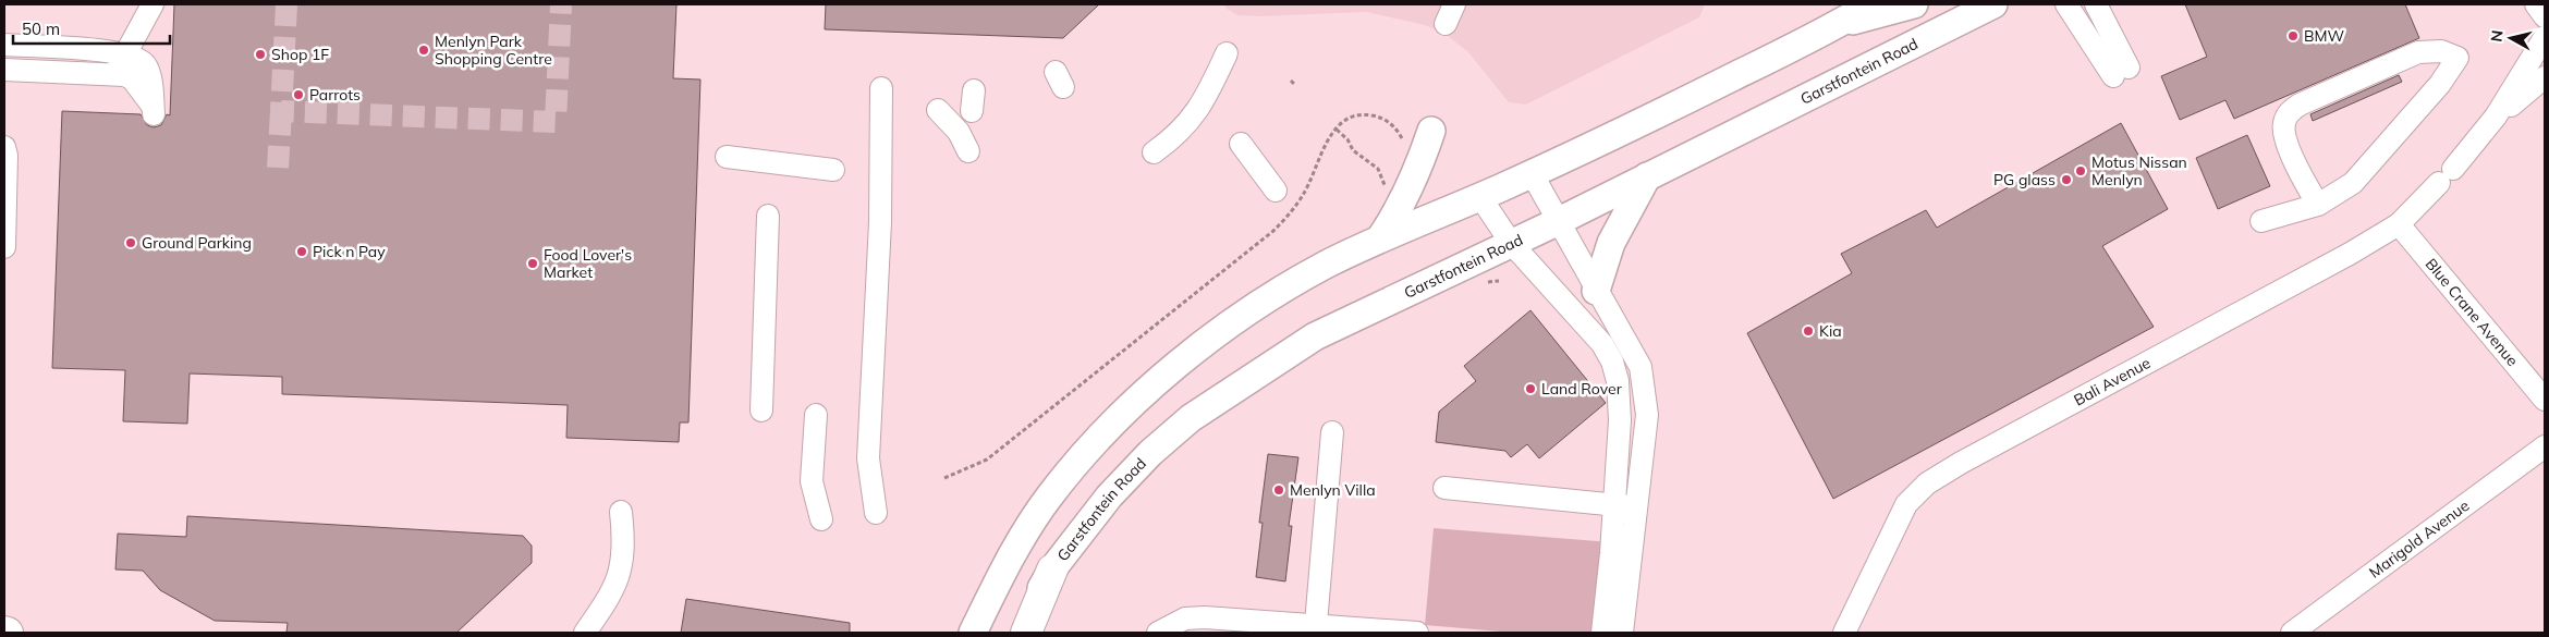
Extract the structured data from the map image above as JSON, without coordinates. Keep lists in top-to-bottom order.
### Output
{
  "streets": {
    "main road": ["Garstfontein Road"],
    "street": ["Blue Crane Avenue", "Bali Avenue", "Marigold Avenue"]
  },
  "crossings": [
    ["Blue Crane Avenue", "Bali Avenue"]
  ],
  "places": [
    "BMW",
    "Menlyn Park Shopping Centre",
    "Shop 1F",
    "Parrots",
    "Motus Nissan Menlyn",
    "PG glass",
    "Ground Parking",
    "Pick n Pay",
    "Food Lover's Market",
    "Kia",
    "Land Rover",
    "Menlyn Villa"
  ],
  "scale_bar": "50 m",
  "north": "left"
}
